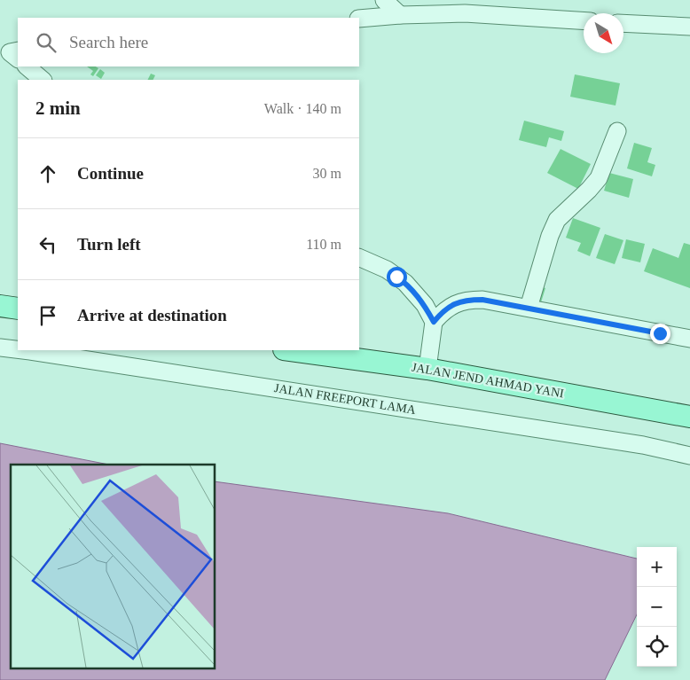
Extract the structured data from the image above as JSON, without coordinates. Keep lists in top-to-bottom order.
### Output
{
  "streets": {
    "main road": ["JALAN JEND AHMAD YANI"],
    "street": ["JALAN FREEPORT LAMA"]
  },
  "north": "bottom right",
  "page": {
    "search": "Search here",
    "heading": ["2 min", "Walk · 140 m"],
    "list": [
      ["Continue", "30 m"],
      ["Turn left", "110 m"],
      "Arrive at destination"
    ],
    "map_buttons": ["+", "−"]
  }
}
